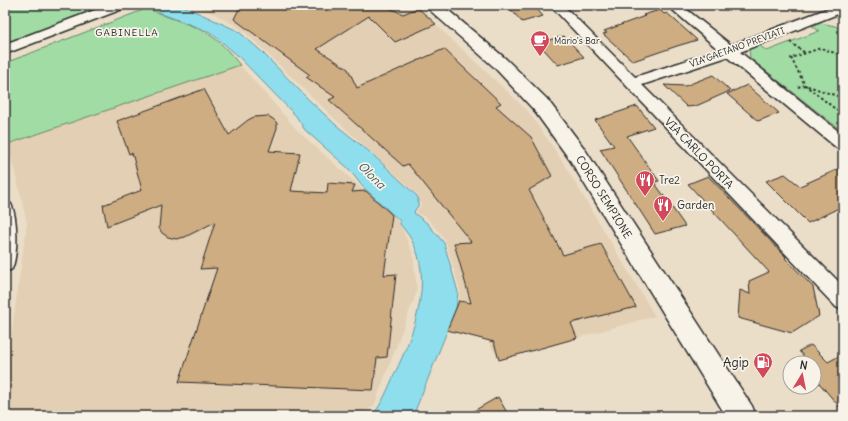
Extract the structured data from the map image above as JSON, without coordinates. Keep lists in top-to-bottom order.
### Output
{
  "streets": {
    "main road": ["CORSO SEMPIONE"],
    "street": ["VIA GAETANO PREVIATI", "VIA CARLO PORTA"]
  },
  "crossings": [
    ["VIA GAETANO PREVIATI", "VIA CARLO PORTA"]
  ],
  "districts": ["GABINELLA"],
  "water": ["Olona"],
  "places": {
    "cafe": ["Mario's Bar"],
    "restaurant": ["Tre2", "Garden"],
    "fuel station": ["Agip"]
  },
  "north": "top"
}
